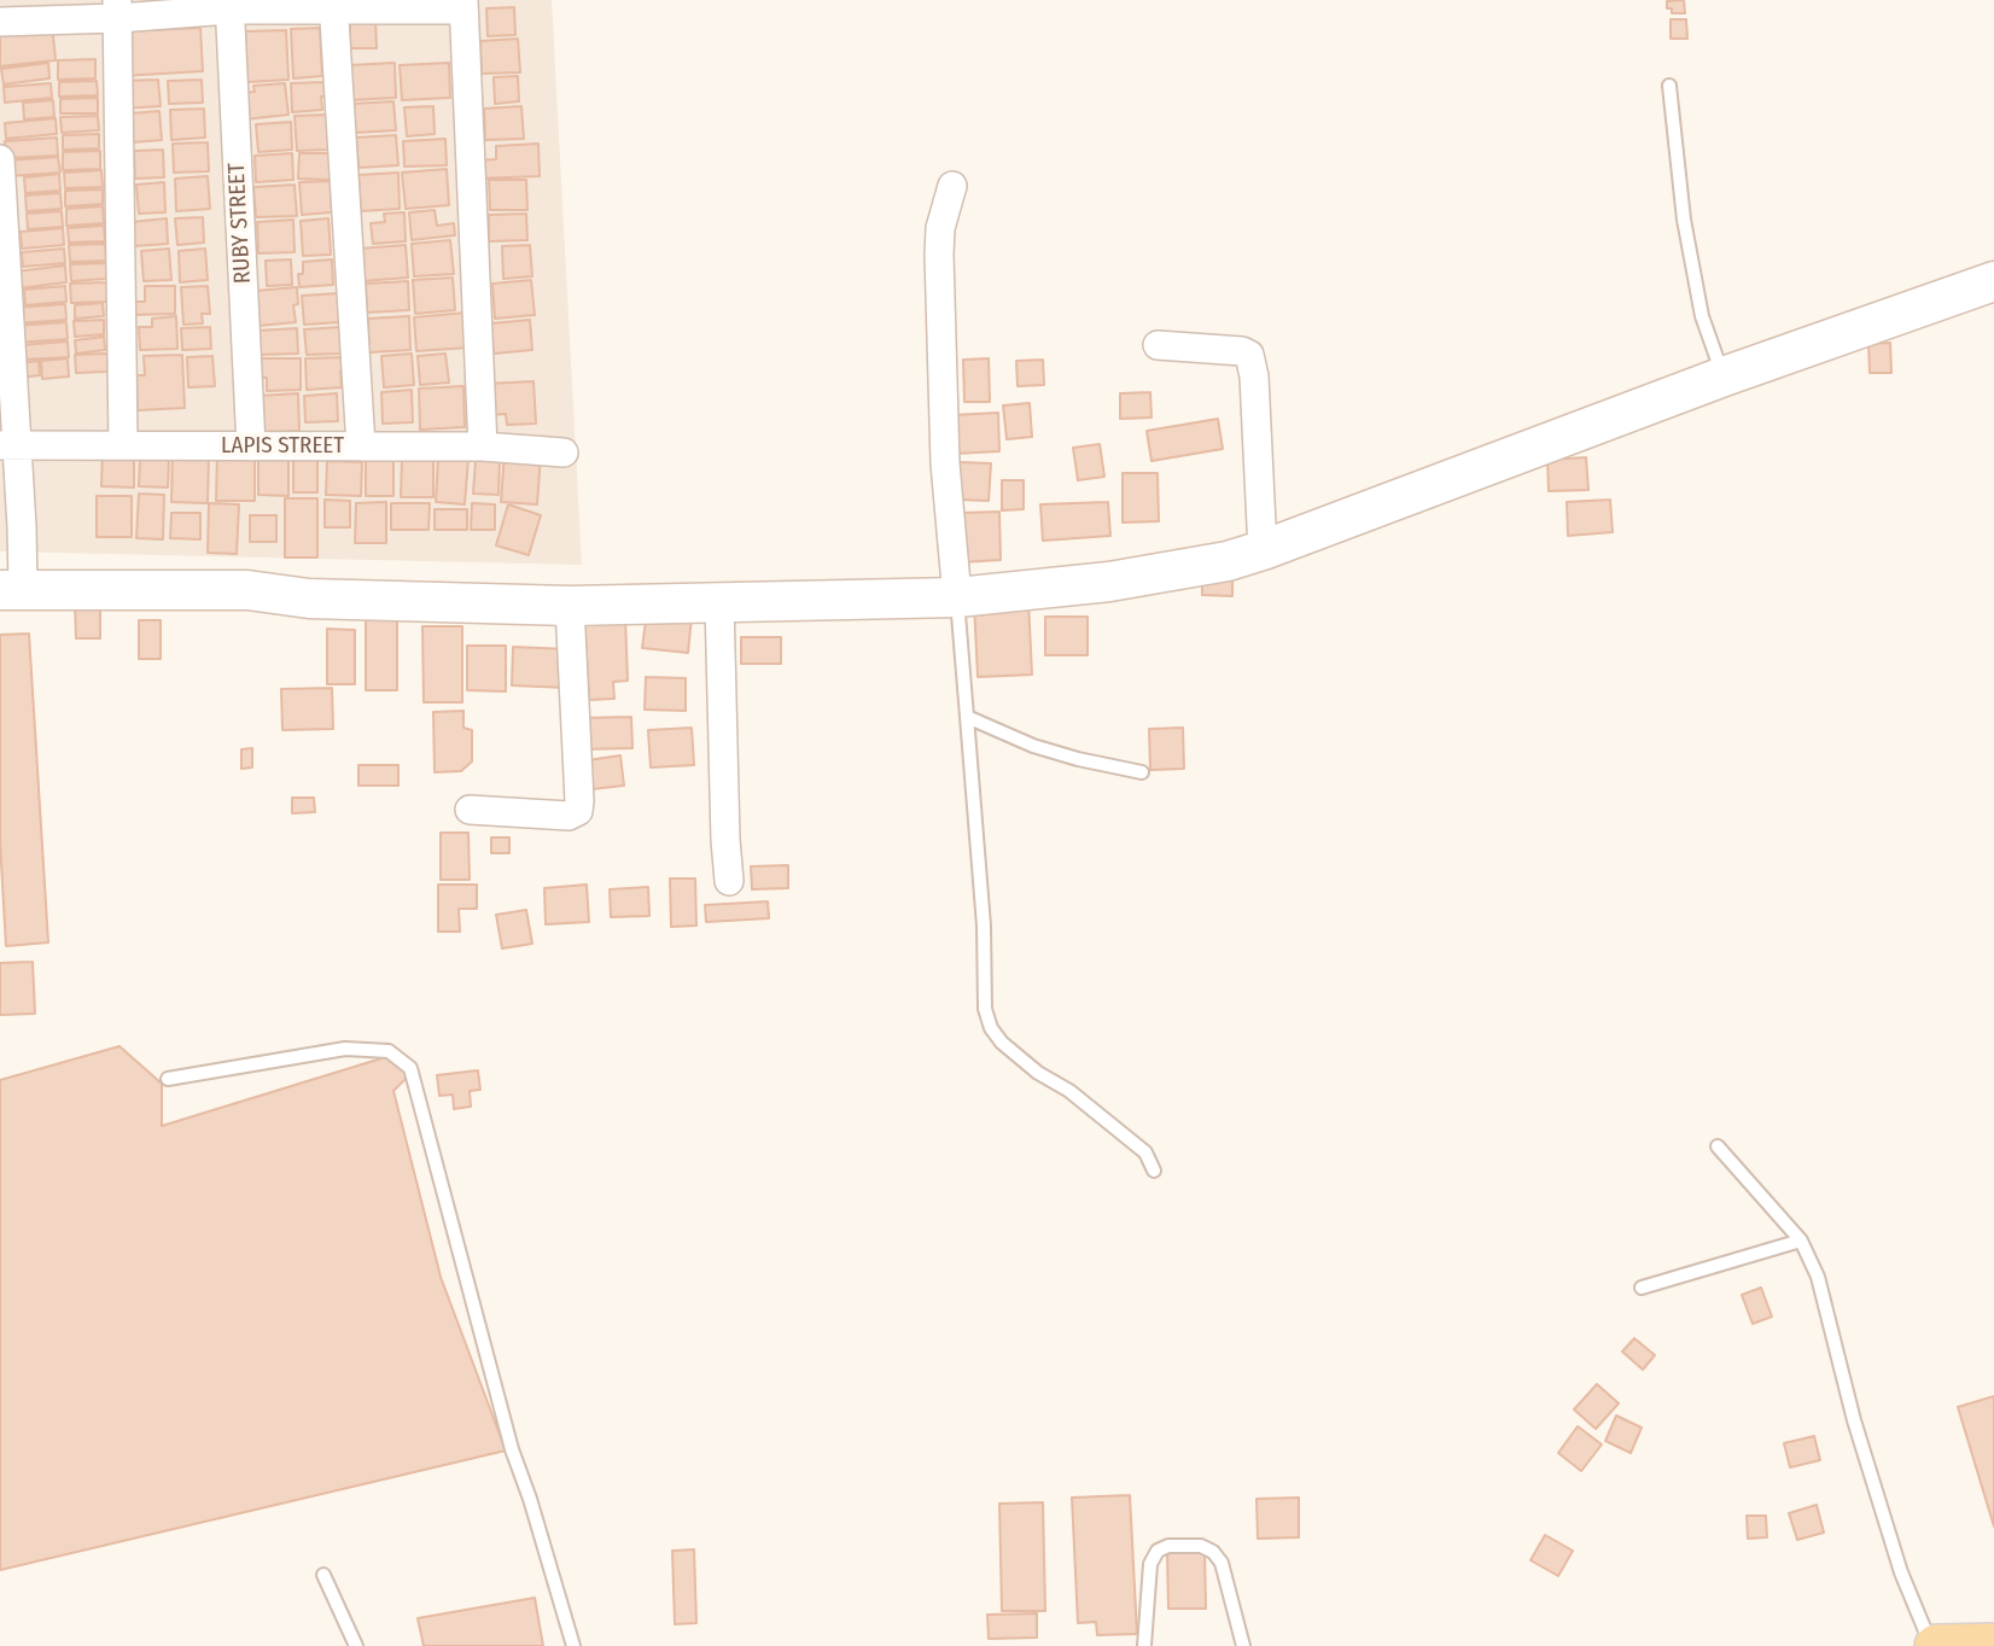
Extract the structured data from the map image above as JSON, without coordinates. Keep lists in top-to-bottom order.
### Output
{
  "streets": {
    "street": ["RUBY STREET", "LAPIS STREET"]
  },
  "crossings": [
    ["RUBY STREET", "LAPIS STREET"]
  ]
}
